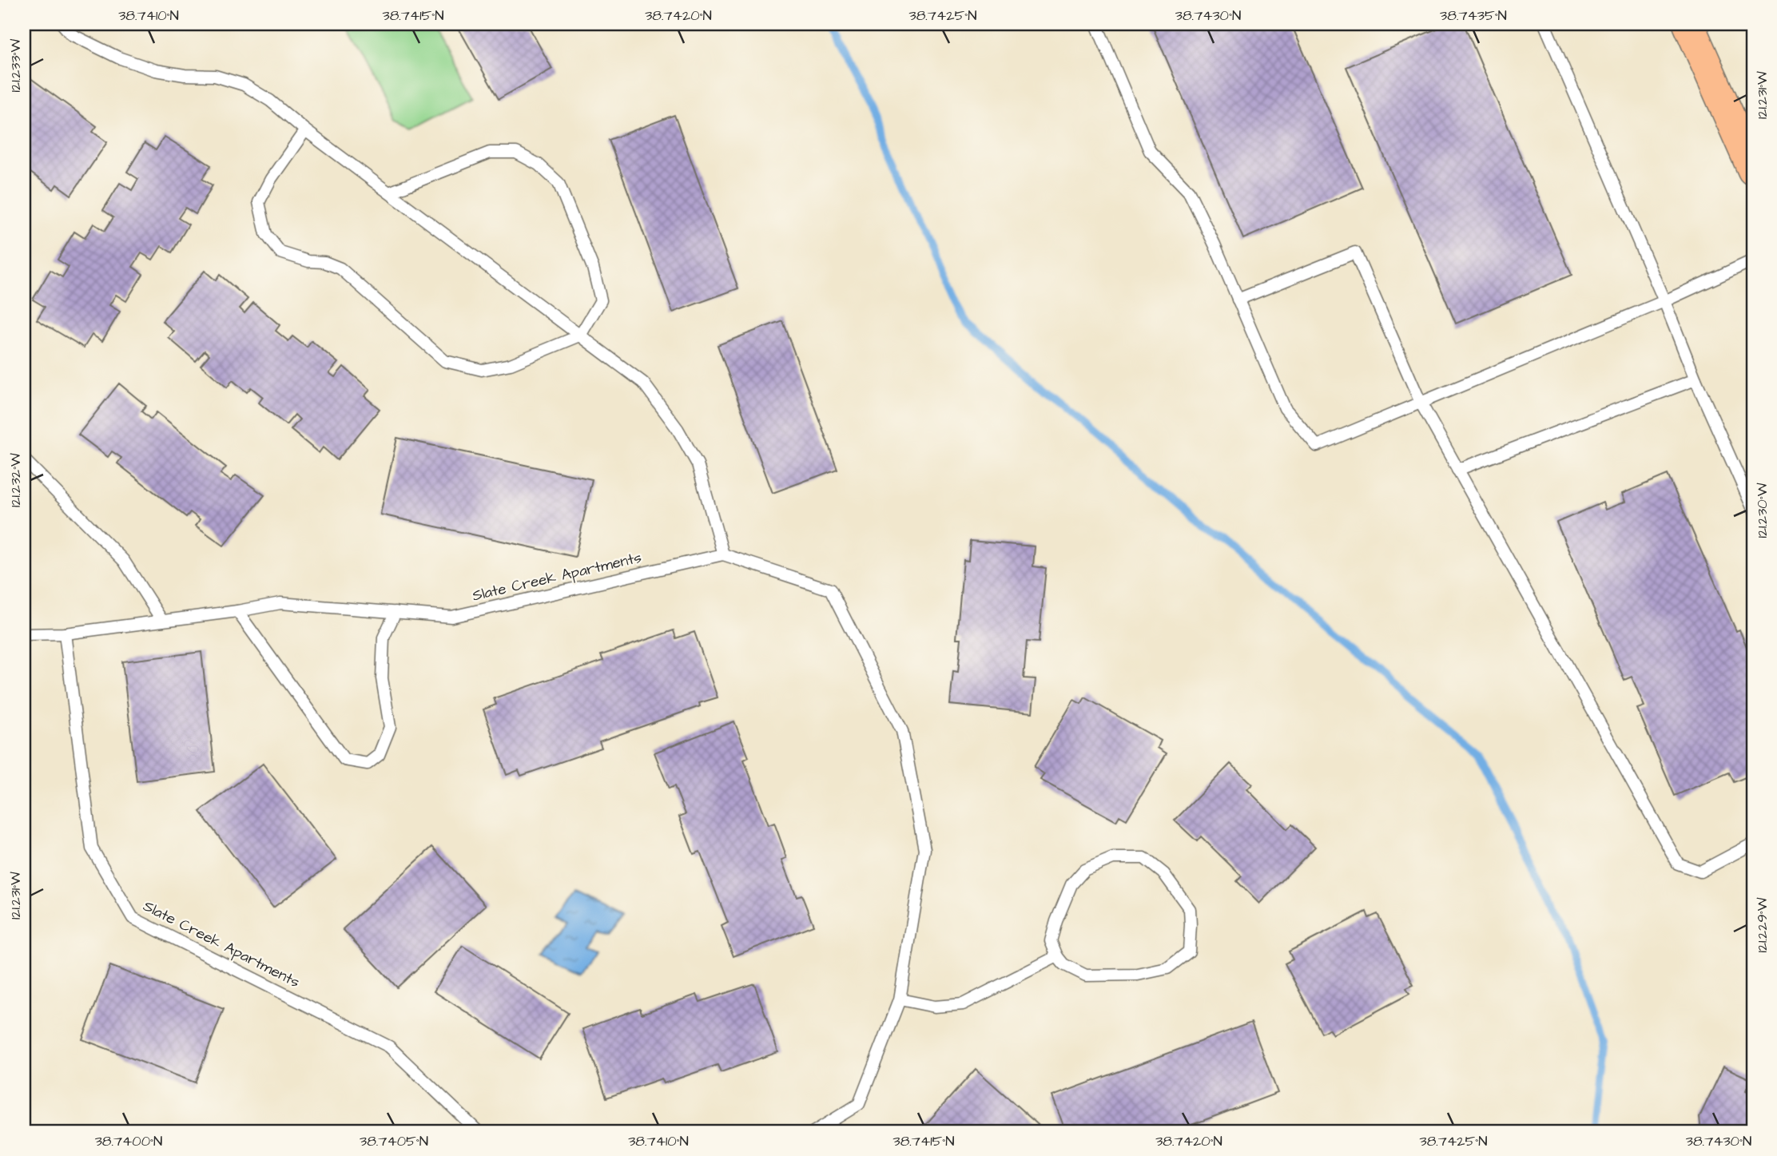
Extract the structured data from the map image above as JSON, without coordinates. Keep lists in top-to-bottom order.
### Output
{
  "streets": {
    "lane": ["Slate Creek Apartments"]
  },
  "coordinates": [
    "38.7410°N",
    "38.7415°N",
    "38.7420°N",
    "38.7425°N",
    "38.7430°N",
    "38.7435°N",
    "121.233°W",
    "121.231°W",
    "121.232°W",
    "121.230°W",
    "121.229°W",
    "38.7400°N",
    "38.7405°N"
  ]
}
